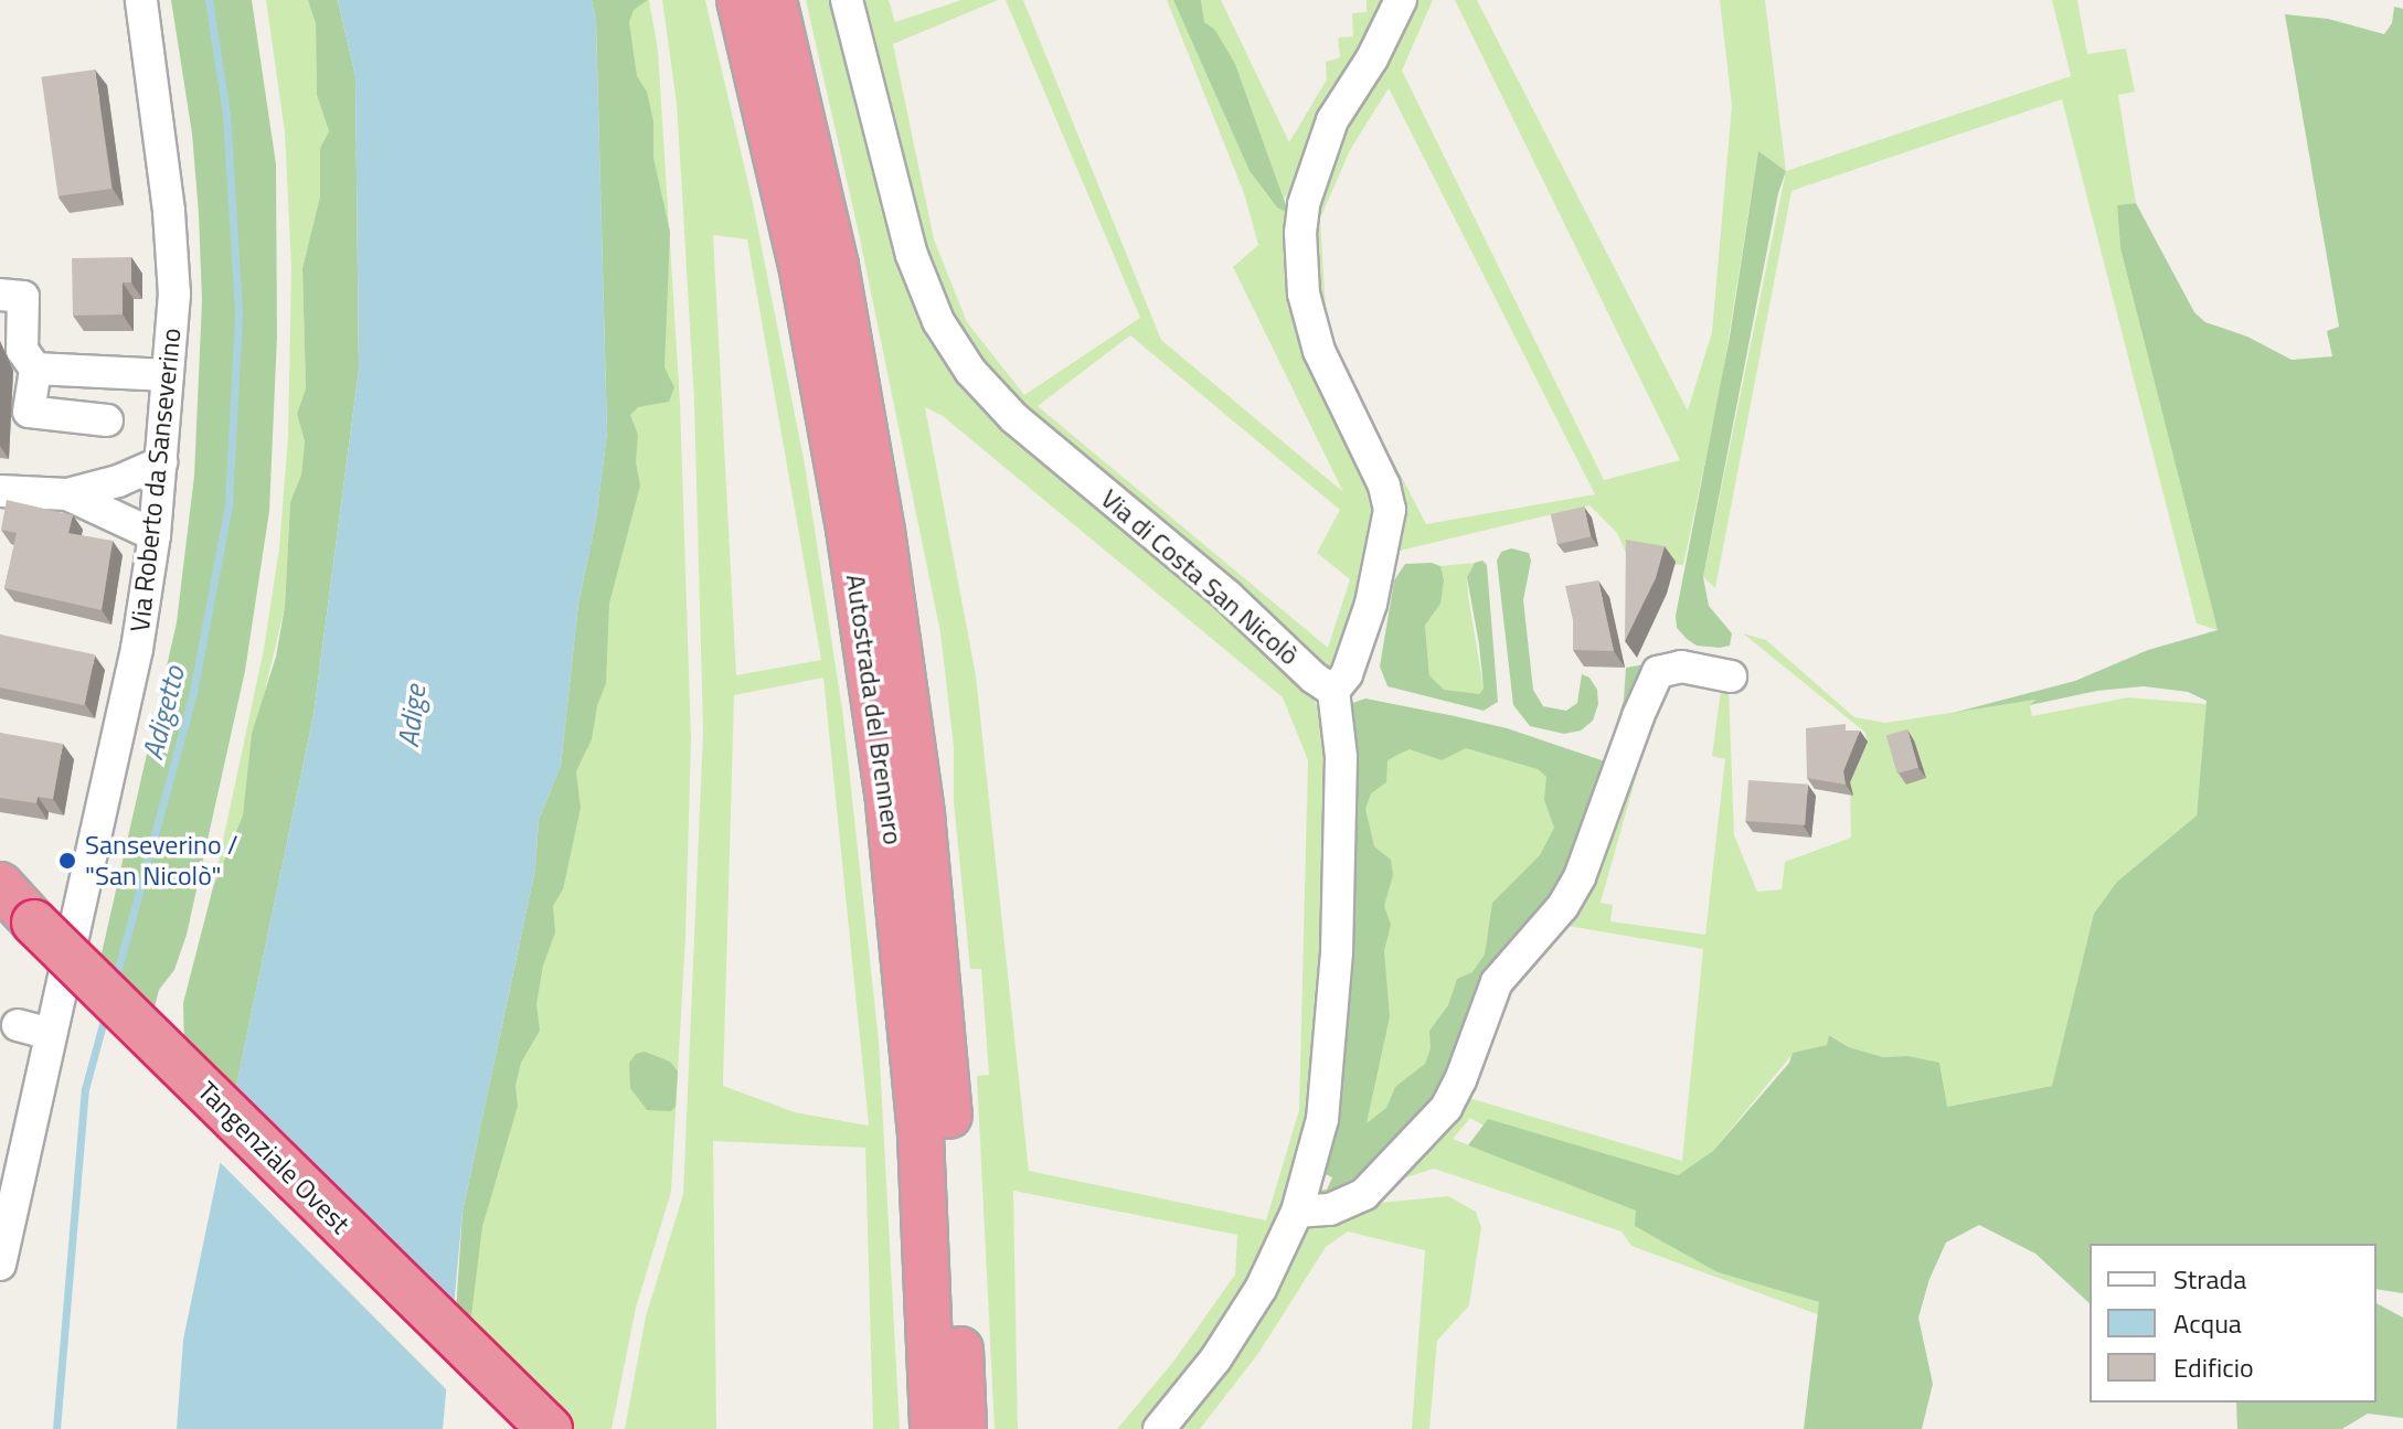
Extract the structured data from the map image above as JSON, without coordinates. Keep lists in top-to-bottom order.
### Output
{
  "streets": {
    "highway": ["Autostrada del Brennero", "Tangenziale Ovest"],
    "street": ["Via Roberto da Sanseverino", "Via di Costa San Nicolò"]
  },
  "water": ["Adigetto", "Adige"],
  "places": ["Sanseverino / \"San Nicolò\""],
  "legend": ["Strada", "Acqua", "Edificio"]
}
